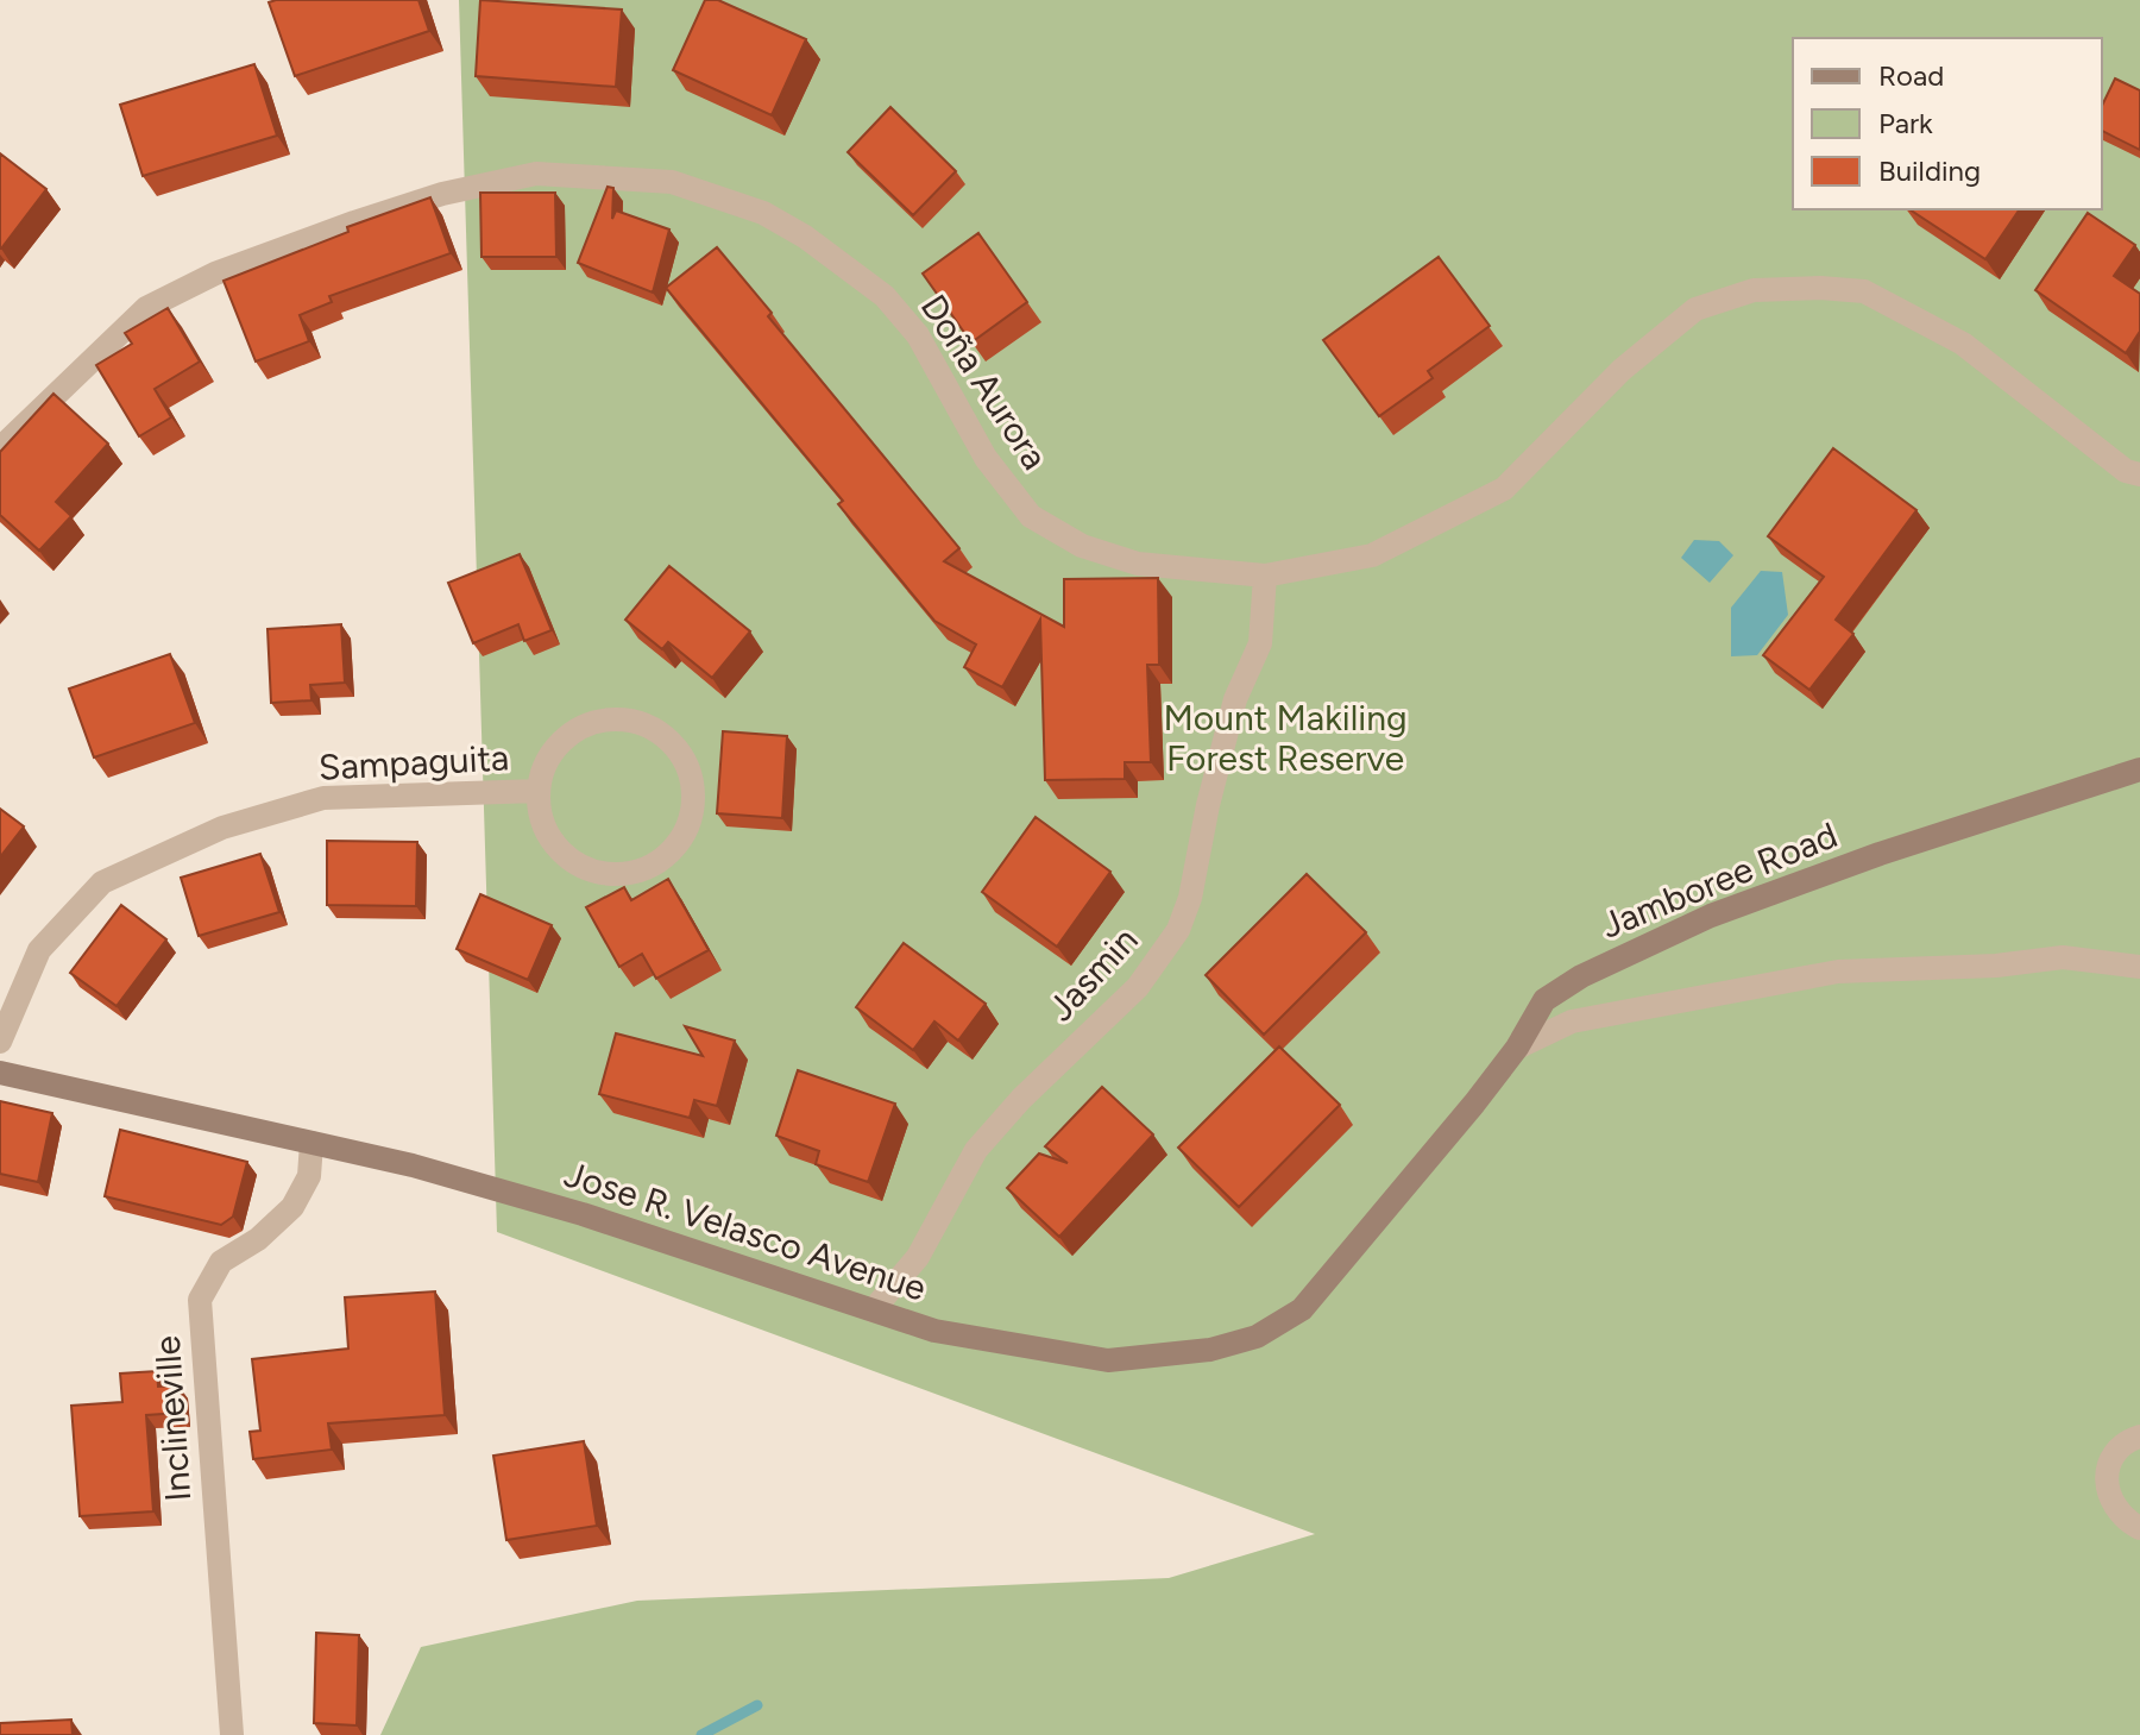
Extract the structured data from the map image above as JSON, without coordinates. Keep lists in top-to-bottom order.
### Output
{
  "streets": {
    "main road": ["Jamboree Road", "Jose R. Velasco Avenue"],
    "street": [
      "Doña Aurora",
      "Sampaguita",
      "Jasmin",
      "Inclineville"
    ]
  },
  "crossings": [
    ["Doña Aurora", "Jasmin"],
    ["Jamboree Road", "Jose R. Velasco Avenue"],
    ["Jasmin", "Jose R. Velasco Avenue"],
    ["Jose R. Velasco Avenue", "Inclineville"]
  ],
  "parks": ["Mount Makiling Forest Reserve"],
  "legend": ["Road", "Park", "Building"]
}
